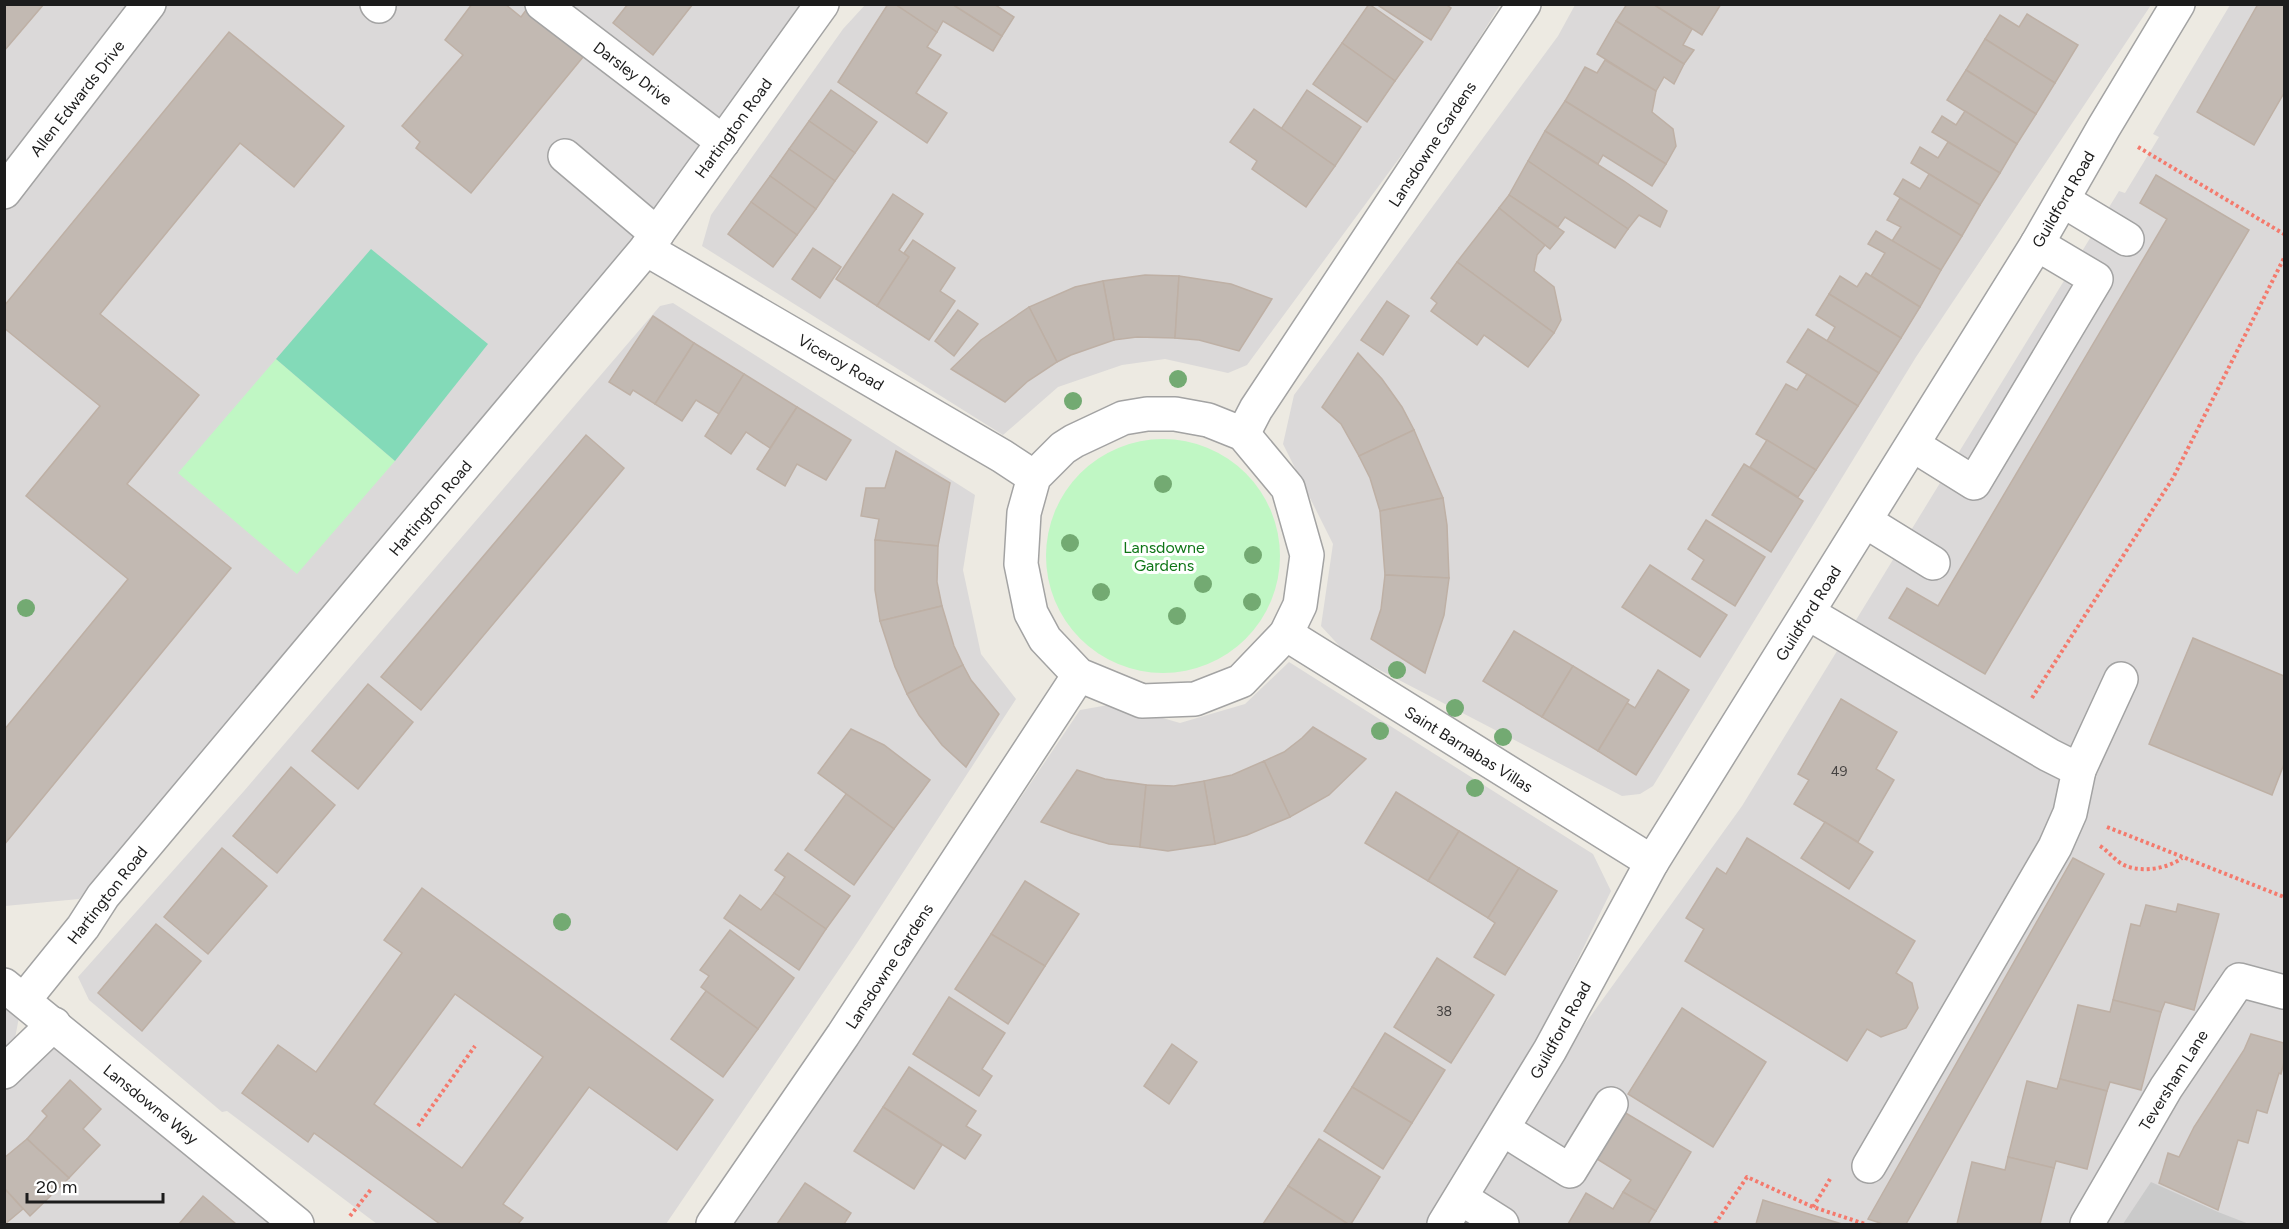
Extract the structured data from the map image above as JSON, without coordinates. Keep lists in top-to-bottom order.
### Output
{
  "streets": {
    "street": [
      "Darsley Drive",
      "Allen Edwards Drive",
      "Hartington Road",
      "Lansdowne Gardens",
      "Guildford Road",
      "Viceroy Road",
      "Saint Barnabas Villas",
      "Teversham Lane",
      "Lansdowne Way"
    ]
  },
  "crossings": [
    ["Darsley Drive", "Hartington Road"],
    ["Hartington Road", "Viceroy Road"],
    ["Hartington Road", "Lansdowne Way"],
    ["Guildford Road", "Saint Barnabas Villas"]
  ],
  "parks": ["Lansdowne Gardens"],
  "house_numbers": ["49", "38"],
  "scale_bar": "20 m"
}
